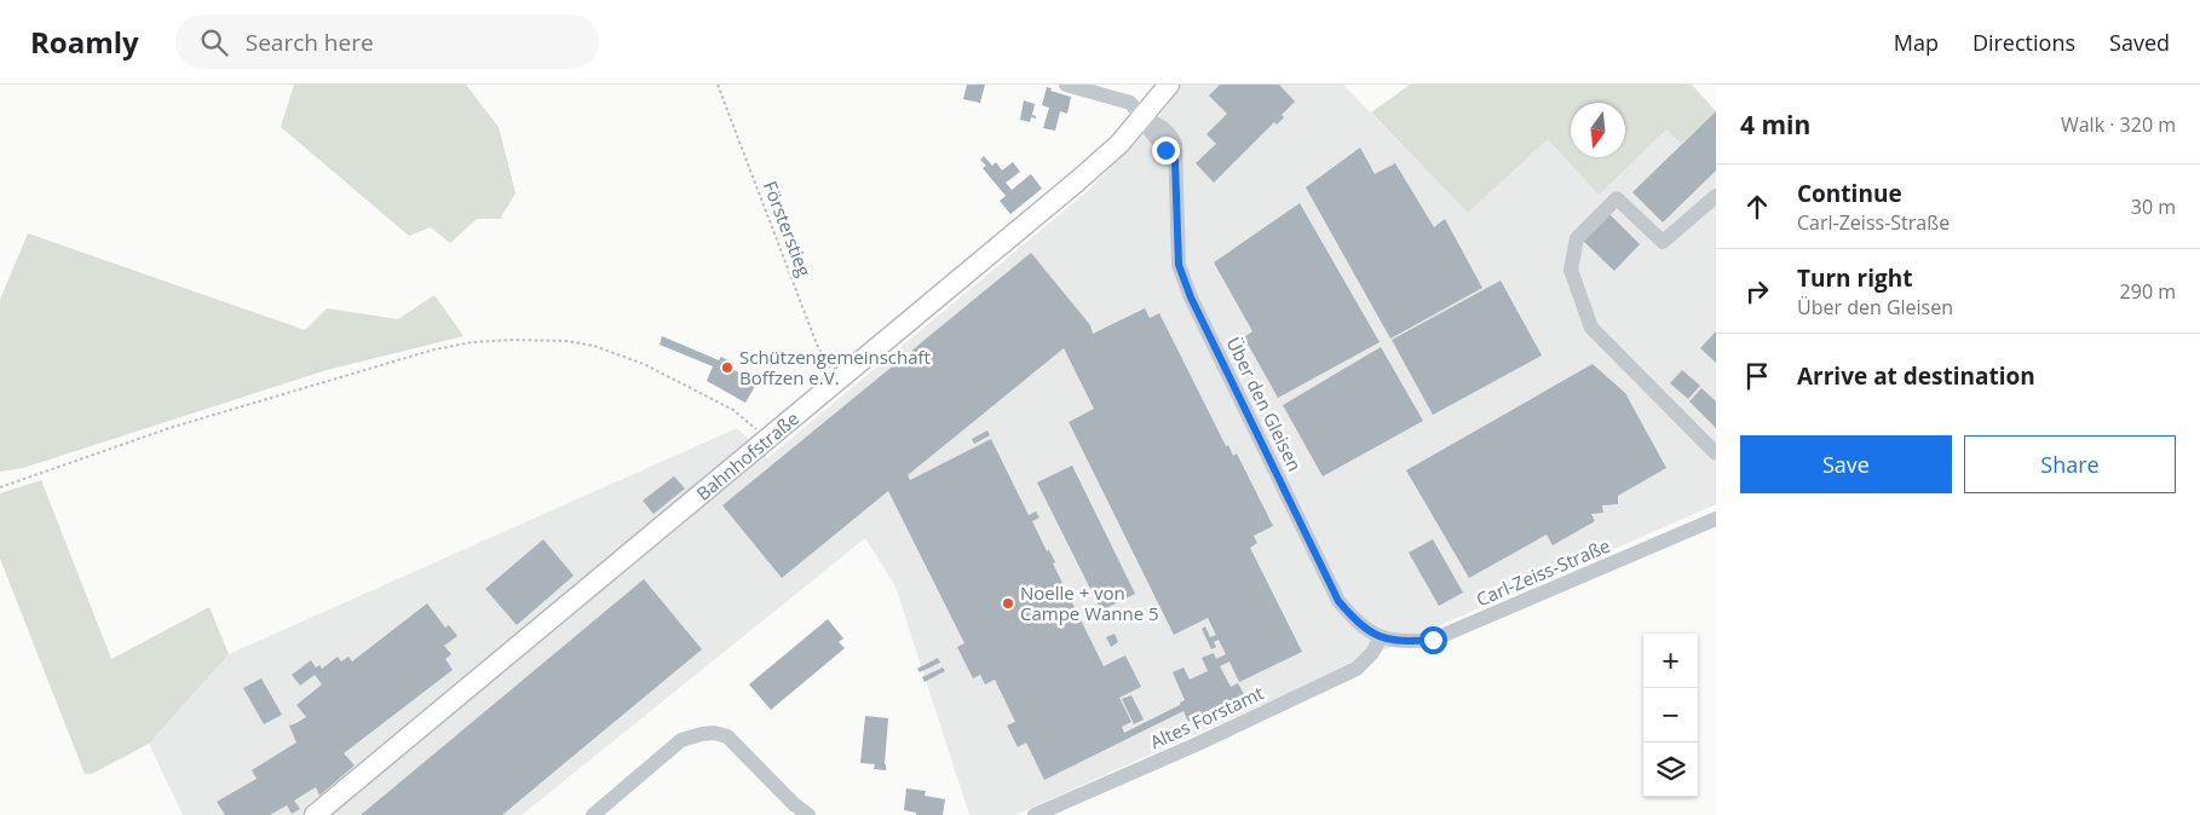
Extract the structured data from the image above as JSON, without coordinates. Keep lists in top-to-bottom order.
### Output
{
  "streets": {
    "main road": ["Bahnhofstraße"],
    "street": ["Über den Gleisen", "Carl-Zeiss-Straße", "Altes Forstamt"],
    "path": ["Försterstieg"]
  },
  "crossings": [
    ["Försterstieg", "Bahnhofstraße"],
    ["Über den Gleisen", "Bahnhofstraße"],
    ["Über den Gleisen", "Carl-Zeiss-Straße"],
    ["Über den Gleisen", "Altes Forstamt"],
    ["Carl-Zeiss-Straße", "Altes Forstamt"]
  ],
  "places": ["Schützengemeinschaft Boffzen e.V.", "Noelle + von Campe Wanne 5"],
  "north": "bottom",
  "page": {
    "header": "Roamly",
    "search": "Search here",
    "nav": ["Map", "Directions", "Saved"],
    "heading": ["4 min", "Walk · 320 m"],
    "list": [
      ["Continue", "Carl-Zeiss-Straße", "30 m"],
      ["Turn right", "Über den Gleisen", "290 m"],
      "Arrive at destination"
    ],
    "buttons": ["Save", "Share"],
    "map_buttons": ["+", "−"]
  }
}
